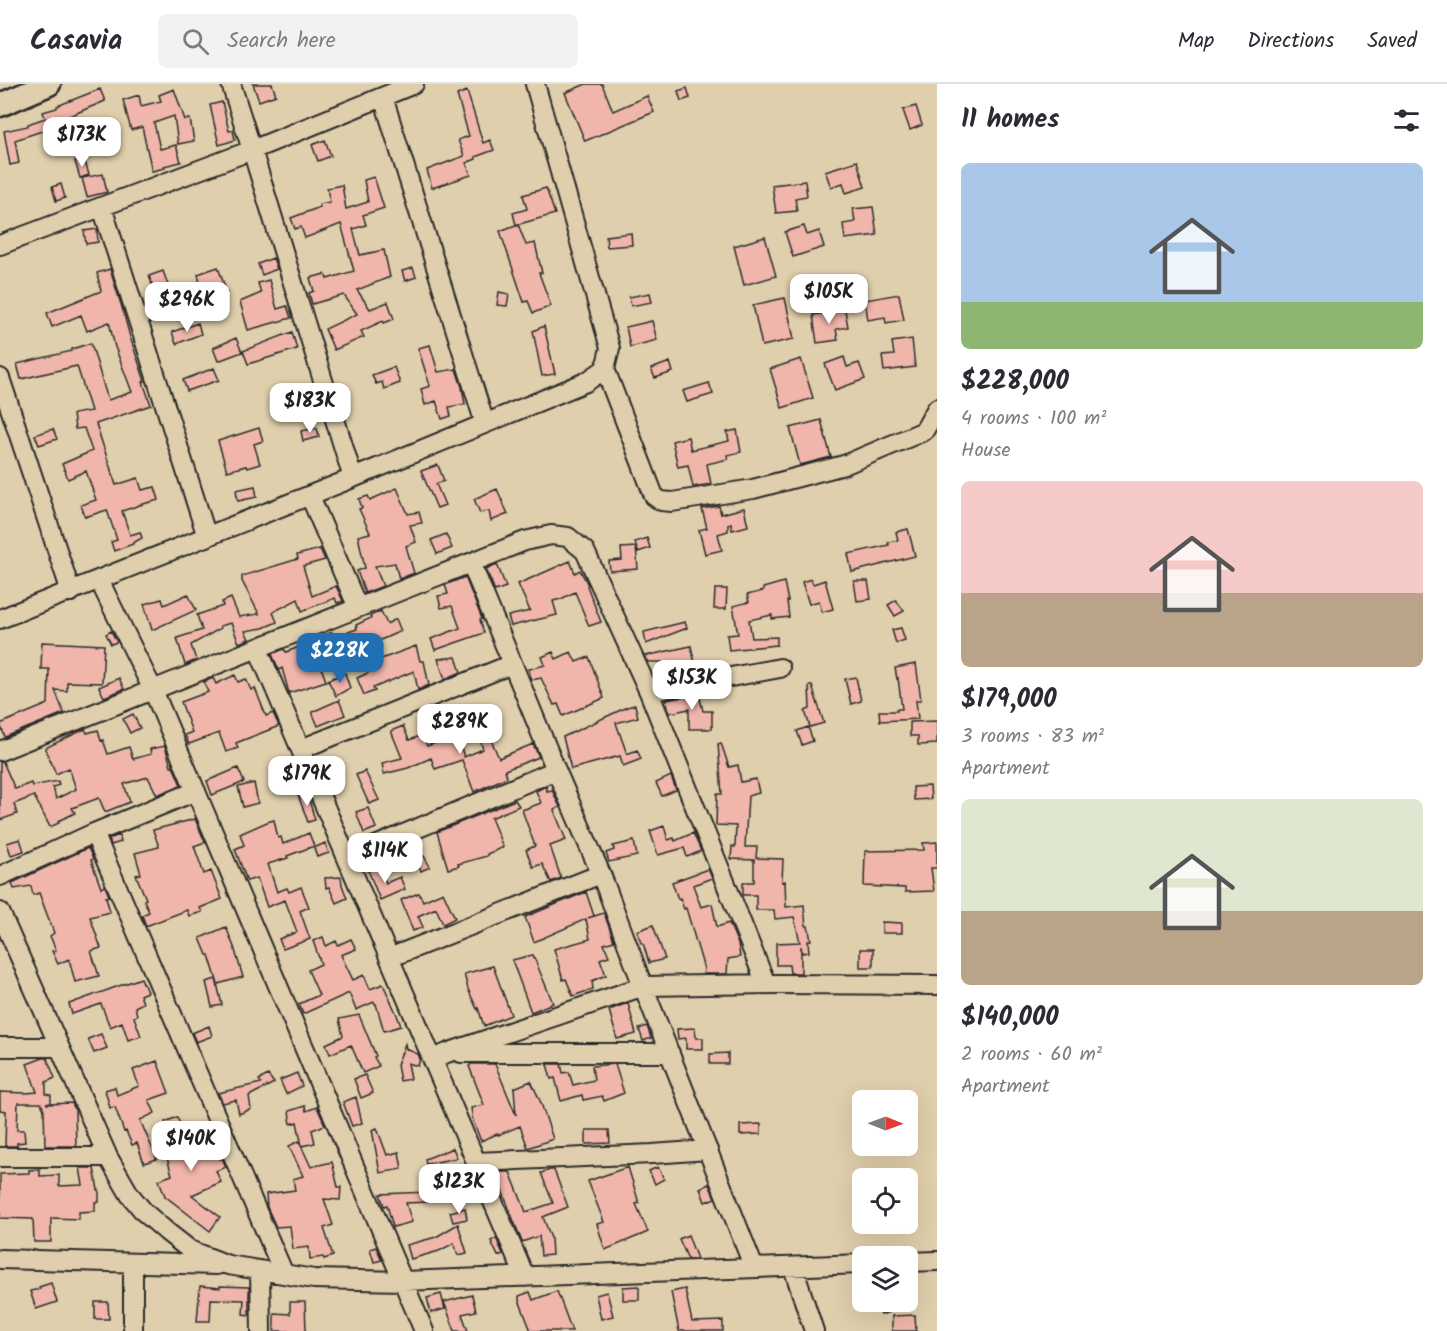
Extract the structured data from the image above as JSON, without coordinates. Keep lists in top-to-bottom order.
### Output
{
  "north": "right",
  "page": {
    "header": "Casavia",
    "search": "Search here",
    "nav": ["Map", "Directions", "Saved"],
    "heading": "11 homes",
    "price": [
      "$173K",
      "$105K",
      "$296K",
      "$183K",
      "$228K",
      "$153K",
      "$289K",
      "$179K",
      "$114K",
      "$140K",
      "$123K"
    ],
    "list": [
      {
        "name": "$228,000",
        "note": "4 rooms · 100 m² · House"
      },
      {
        "name": "$179,000",
        "note": "3 rooms · 83 m² · Apartment"
      },
      {
        "name": "$140,000",
        "note": "2 rooms · 60 m² · Apartment"
      }
    ]
  }
}
